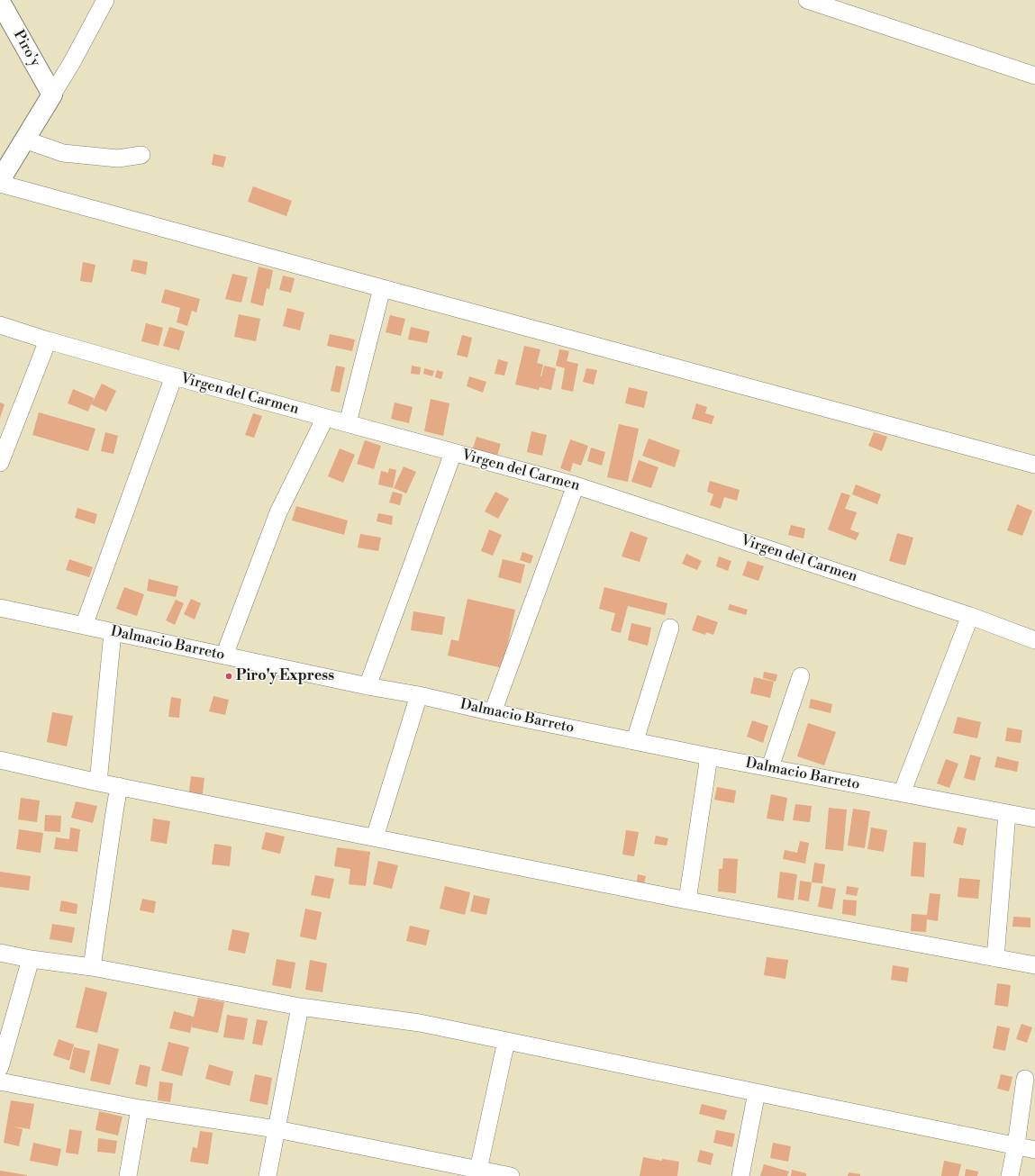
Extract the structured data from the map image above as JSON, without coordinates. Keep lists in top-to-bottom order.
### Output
{
  "streets": {
    "main road": ["Piro'y"],
    "street": ["Virgen del Carmen", "Dalmacio Barreto"]
  },
  "places": ["Piro'y Express"]
}
